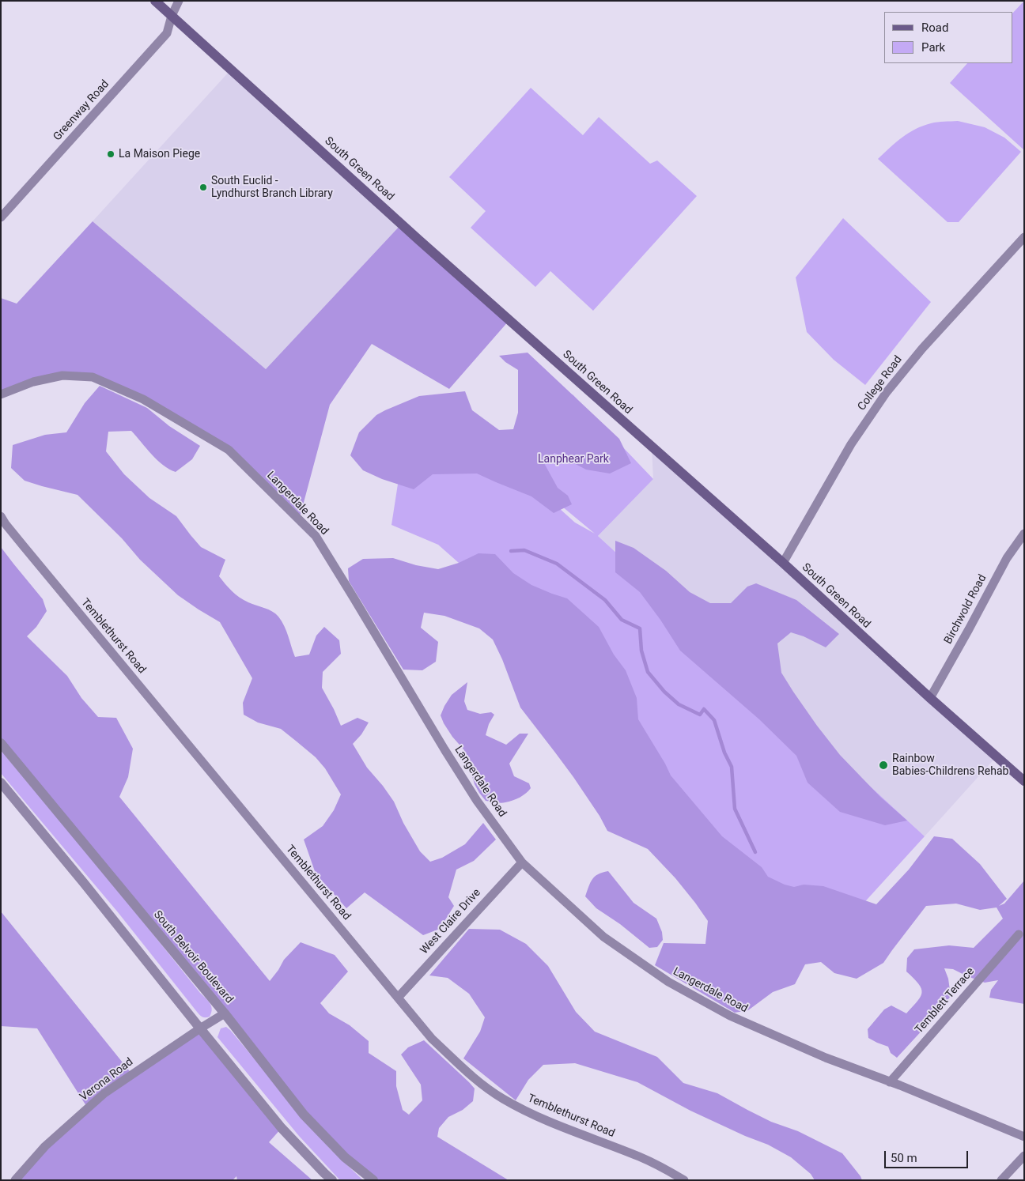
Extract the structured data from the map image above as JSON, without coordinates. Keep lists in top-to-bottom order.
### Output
{
  "streets": {
    "main road": ["South Green Road"],
    "street": [
      "Greenway Road",
      "College Road",
      "Langerdale Road",
      "Birchwold Road",
      "Temblethurst Road",
      "West Claire Drive",
      "South Belvoir Boulevard",
      "Temblett Terrace",
      "Verona Road"
    ]
  },
  "crossings": [
    ["Greenway Road", "South Green Road"],
    ["South Green Road", "College Road"],
    ["South Green Road", "Birchwold Road"],
    ["Langerdale Road", "West Claire Drive"],
    ["Langerdale Road", "Temblett Terrace"],
    ["Temblethurst Road", "West Claire Drive"],
    ["South Belvoir Boulevard", "Verona Road"]
  ],
  "parks": ["Lanphear Park"],
  "places": ["La Maison Piege", "South Euclid - Lyndhurst Branch Library", "Rainbow Babies-Childrens Rehab"],
  "legend": ["Road", "Park"],
  "scale_bar": "50 m"
}
